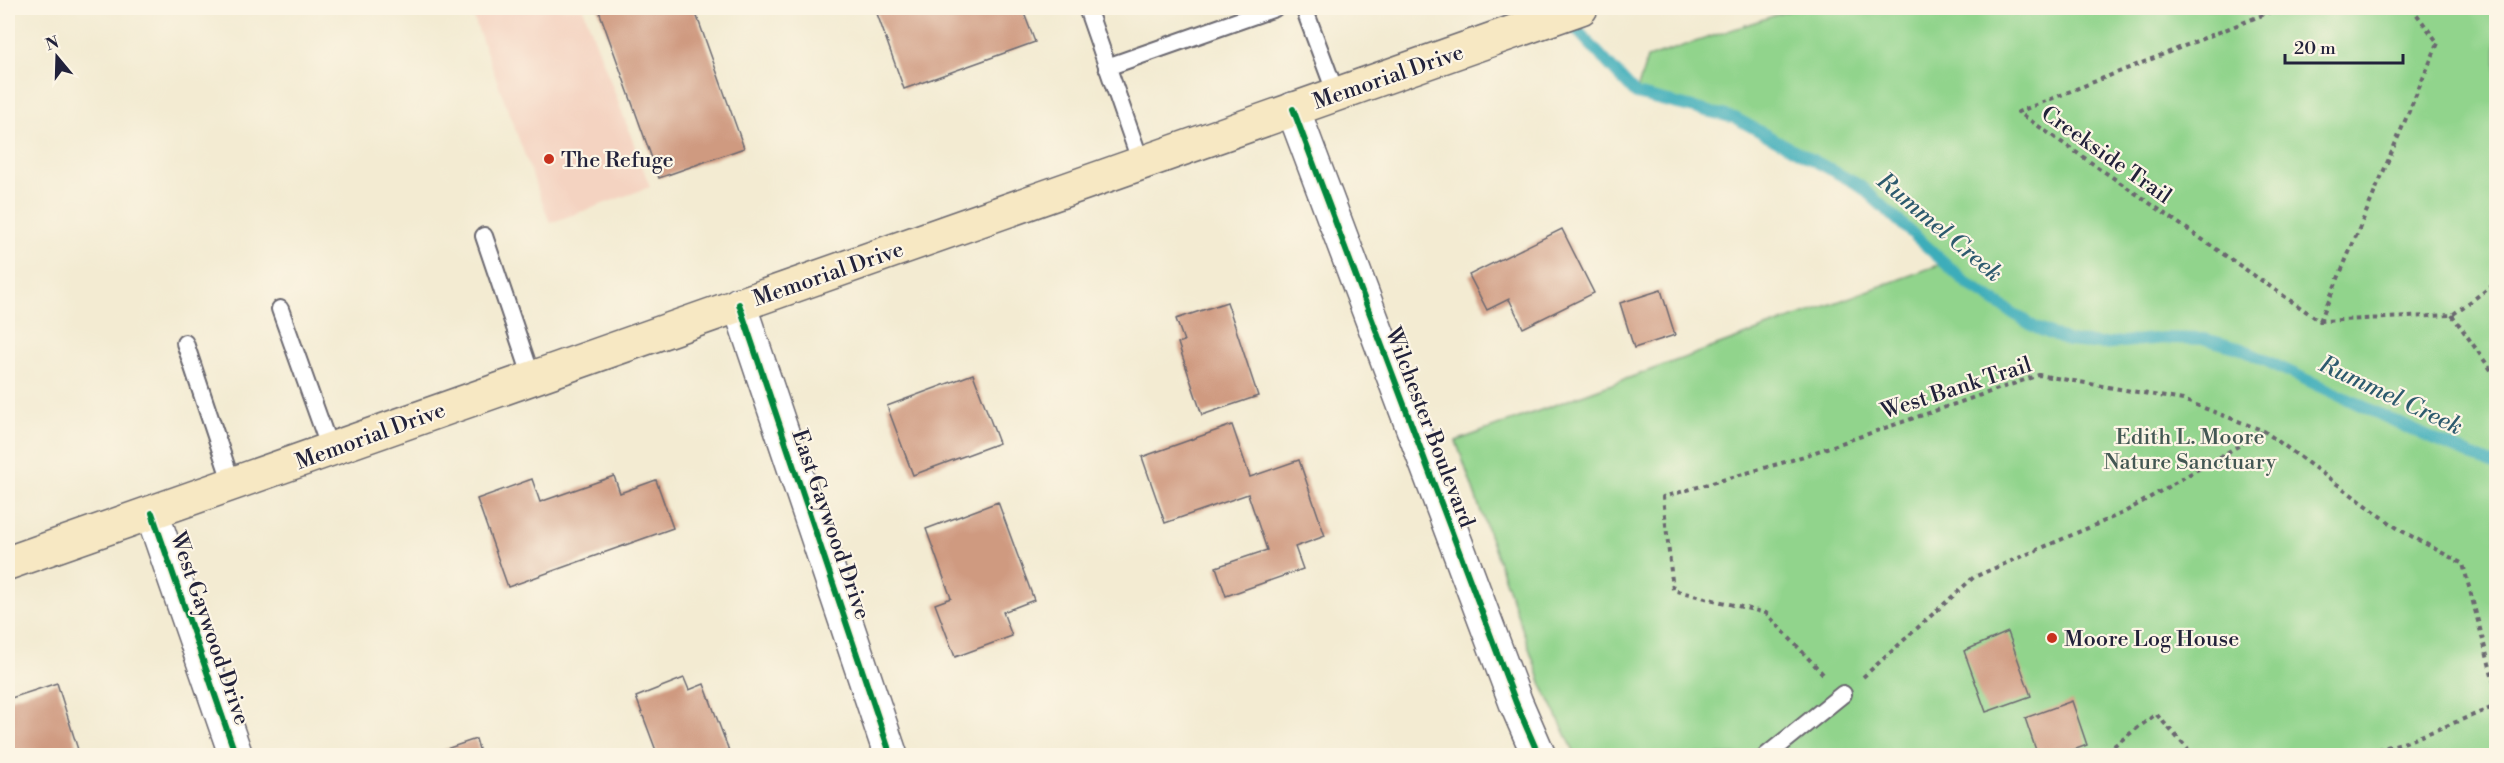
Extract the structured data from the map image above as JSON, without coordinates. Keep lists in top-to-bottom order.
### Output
{
  "streets": {
    "main road": ["Memorial Drive"],
    "street": ["Wilchester Boulevard", "East Gaywood Drive", "West Gaywood Drive"],
    "path": ["Creekside Trail", "West Bank Trail"]
  },
  "crossings": [
    ["Memorial Drive", "Wilchester Boulevard"],
    ["Memorial Drive", "East Gaywood Drive"],
    ["Memorial Drive", "West Gaywood Drive"]
  ],
  "water": ["Rummel Creek"],
  "parks": ["Edith L. Moore Nature Sanctuary"],
  "places": ["The Refuge", "Moore Log House"],
  "scale_bar": "20 m",
  "north": "top"
}
